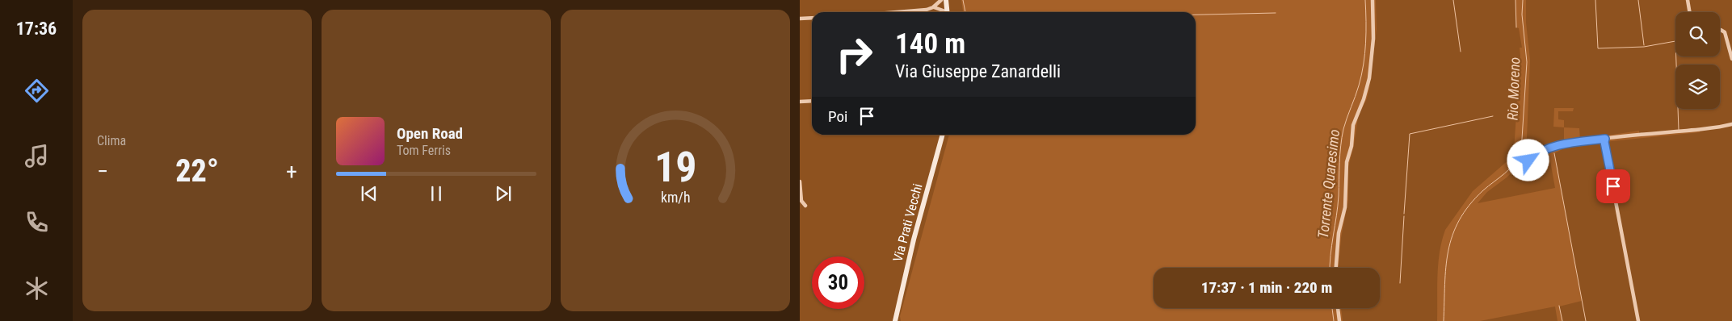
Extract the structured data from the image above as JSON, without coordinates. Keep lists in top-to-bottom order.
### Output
{
  "streets": {
    "main road": ["Via Prati Vecchi"]
  },
  "water": ["Rio Moreno", "Torrente Quaresimo"],
  "page": {
    "tabs": "17:36",
    "tile": "Clima",
    "turn": ["140 m", "Via Giuseppe Zanardelli"],
    "then": "Poi",
    "song": ["Open Road", "Tom Ferris"],
    "heat": ["−", "22°", "+"],
    "limit": "30",
    "trip": "17:37 · 1 min · 220 m",
    "gauge": ["19", "km/h"]
  }
}
